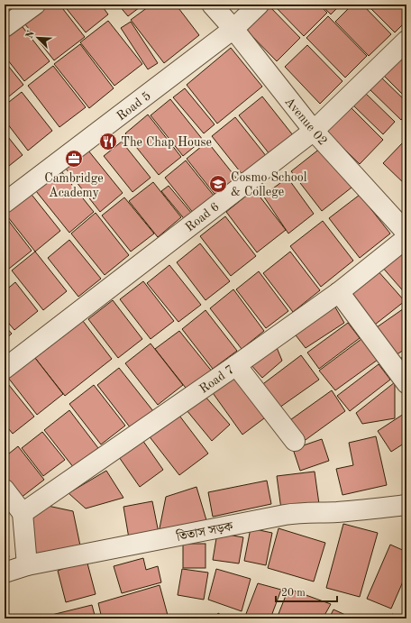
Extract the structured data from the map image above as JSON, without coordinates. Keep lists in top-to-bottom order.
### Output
{
  "streets": {
    "street": [
      "Road 5",
      "Avenue 02",
      "Road 6",
      "Road 7",
      "তিতাস সড়ক"
    ]
  },
  "crossings": [
    ["Road 5", "Avenue 02"],
    ["Avenue 02", "Road 6"]
  ],
  "places": {
    "restaurant": ["The Chap House"],
    "office": ["Cambridge Academy"],
    "school or university": ["Cosmo School & College"]
  },
  "scale_bar": "20 m",
  "north": "top left"
}
